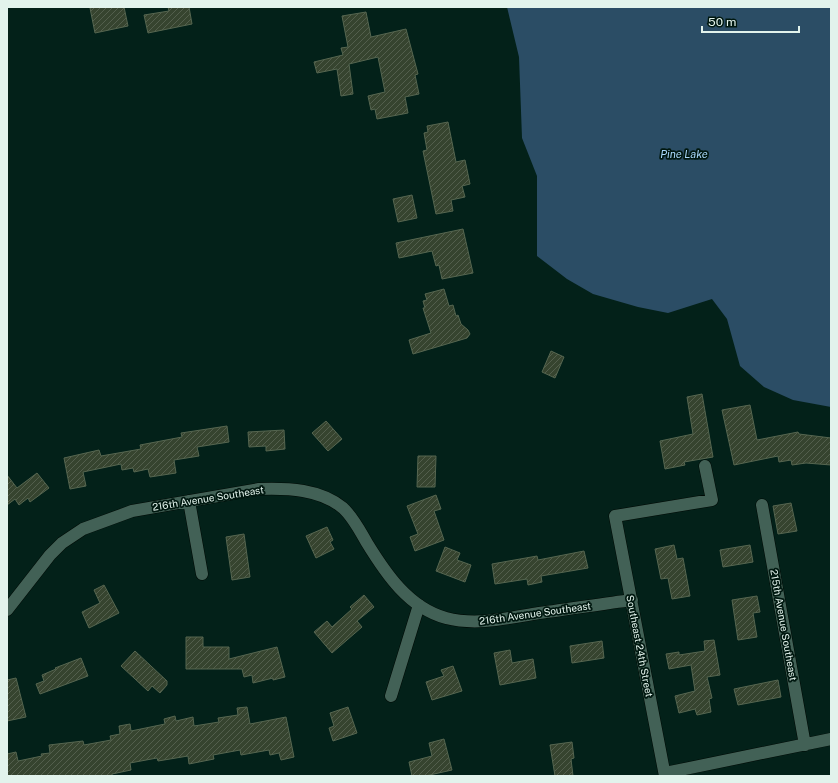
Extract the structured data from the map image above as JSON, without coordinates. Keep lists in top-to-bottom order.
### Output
{
  "streets": {
    "street": ["216th Avenue Southeast", "215th Avenue Southeast", "Southeast 24th Street"]
  },
  "crossings": [
    ["216th Avenue Southeast", "Southeast 24th Street"]
  ],
  "water": ["Pine Lake"],
  "scale_bar": "50 m"
}
